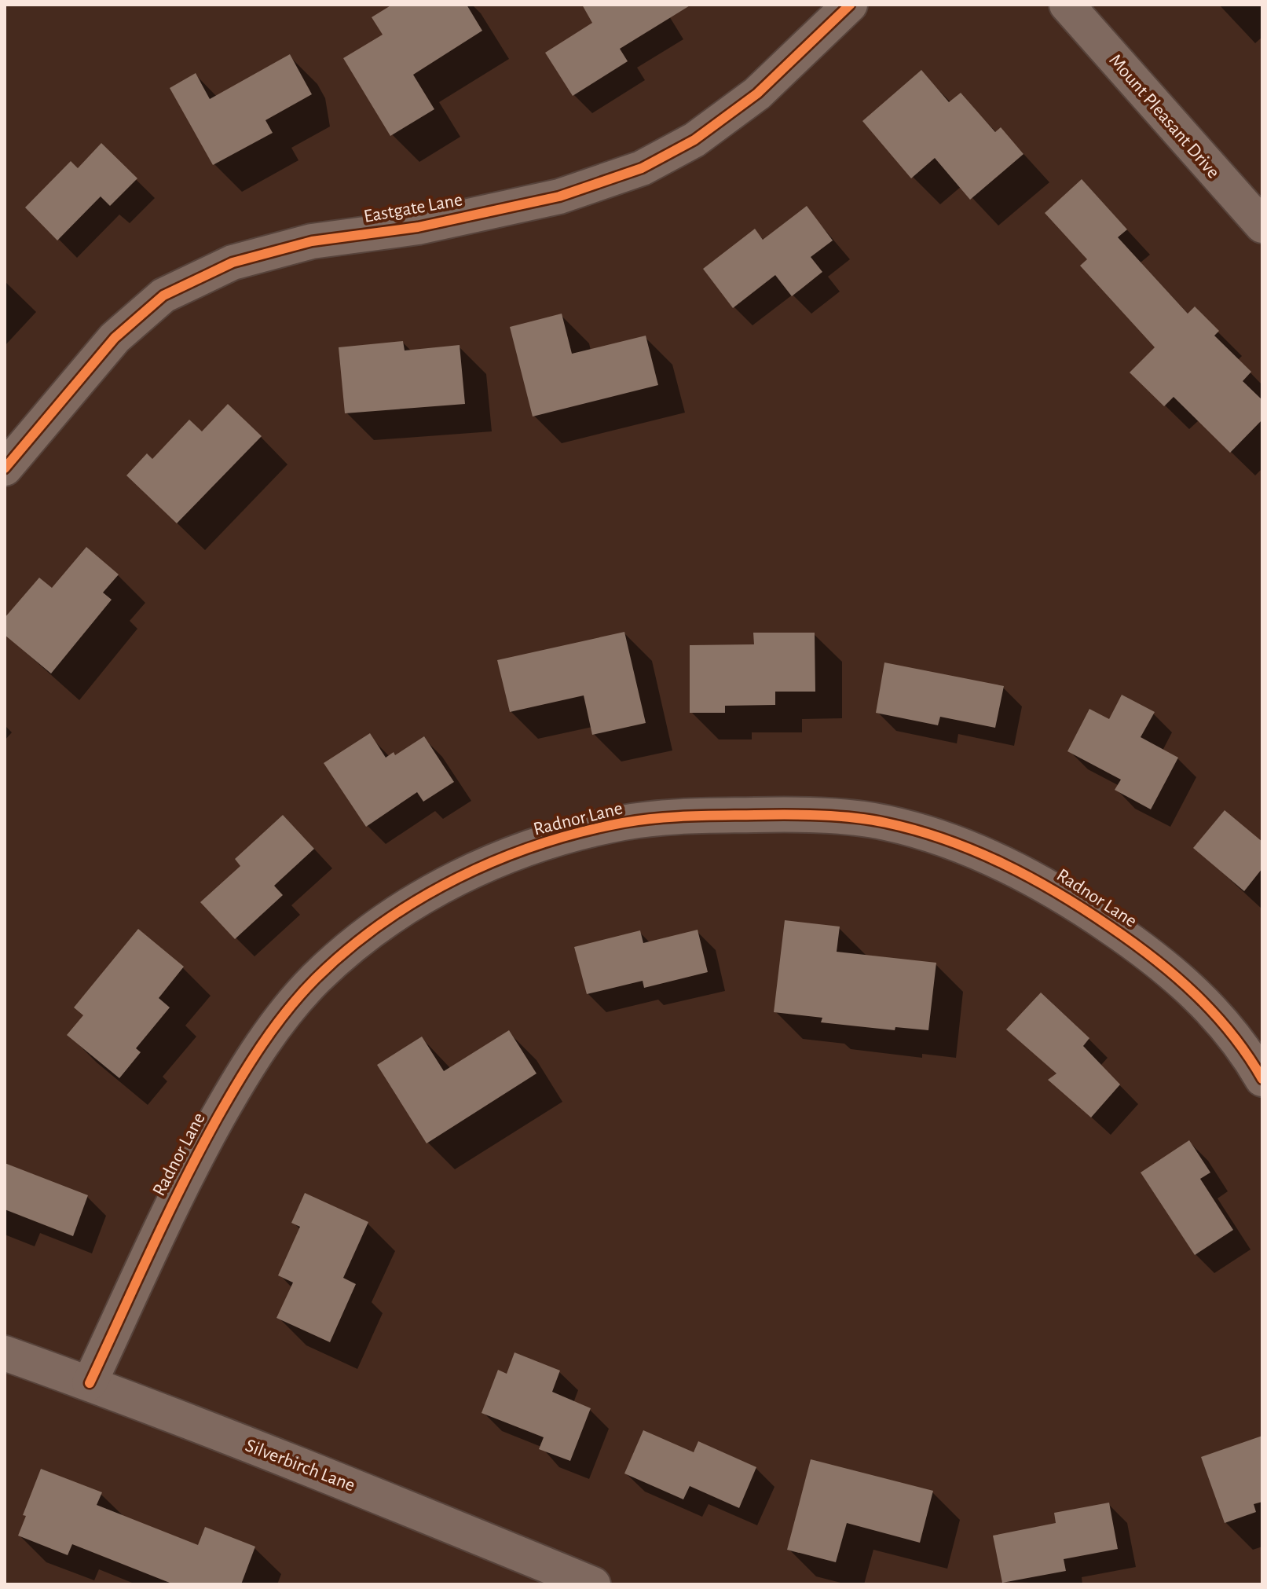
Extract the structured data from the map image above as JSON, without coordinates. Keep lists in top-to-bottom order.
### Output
{
  "streets": {
    "street": [
      "Mount Pleasant Drive",
      "Eastgate Lane",
      "Radnor Lane",
      "Silverbirch Lane"
    ]
  },
  "crossings": [
    ["Radnor Lane", "Silverbirch Lane"]
  ]
}
